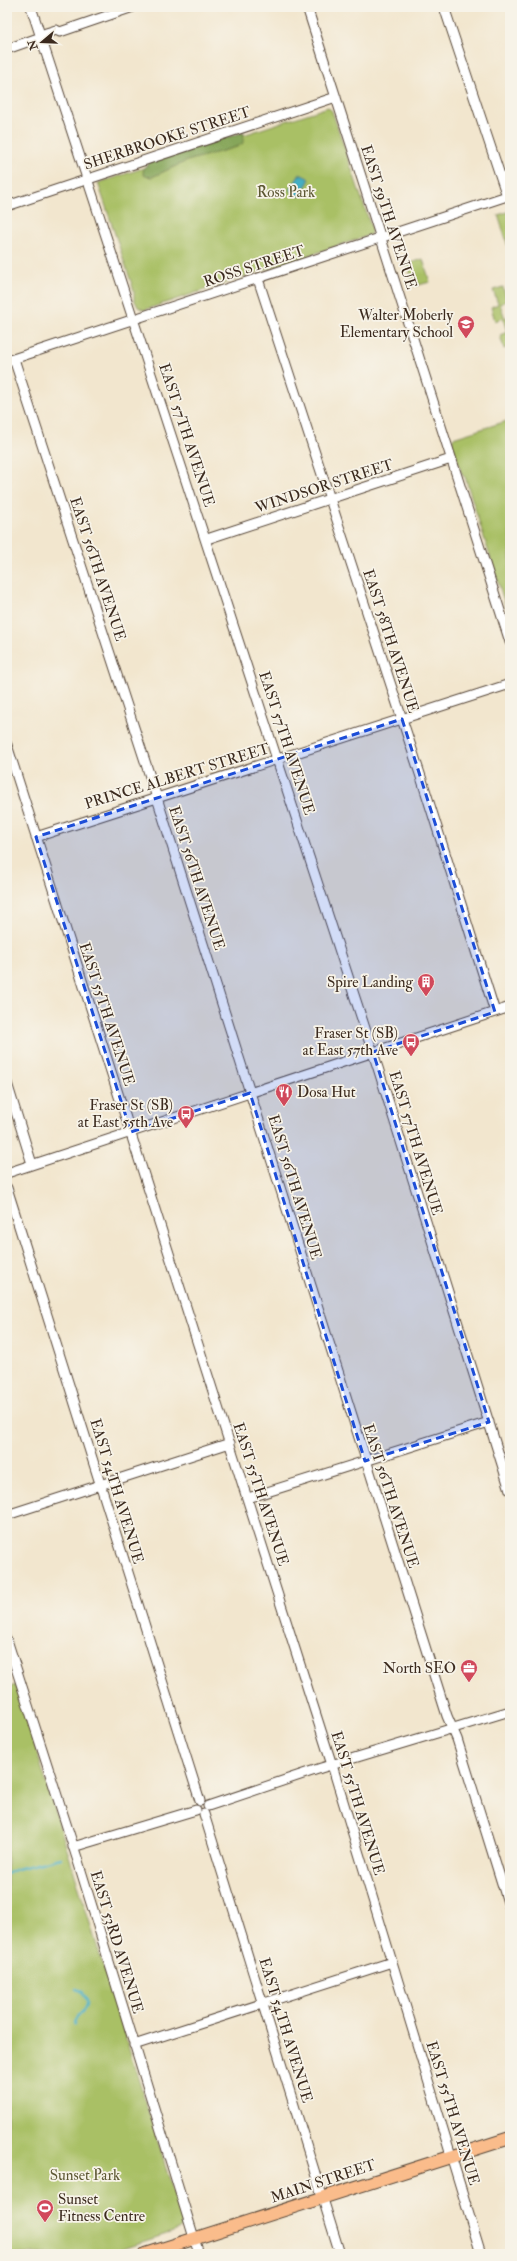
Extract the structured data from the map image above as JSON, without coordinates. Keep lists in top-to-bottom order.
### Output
{
  "streets": {
    "main road": ["MAIN STREET"],
    "street": [
      "SHERBROOKE STREET",
      "EAST 59TH AVENUE",
      "ROSS STREET",
      "EAST 57TH AVENUE",
      "WINDSOR STREET",
      "EAST 56TH AVENUE",
      "EAST 58TH AVENUE",
      "PRINCE ALBERT STREET",
      "EAST 55TH AVENUE",
      "EAST 54TH AVENUE",
      "EAST 53RD AVENUE"
    ]
  },
  "crossings": [
    ["SHERBROOKE STREET", "EAST 59TH AVENUE"],
    ["SHERBROOKE STREET", "EAST 57TH AVENUE"],
    ["EAST 59TH AVENUE", "ROSS STREET"],
    ["EAST 59TH AVENUE", "WINDSOR STREET"],
    ["ROSS STREET", "EAST 57TH AVENUE"],
    ["ROSS STREET", "EAST 56TH AVENUE"],
    ["ROSS STREET", "EAST 58TH AVENUE"],
    ["EAST 57TH AVENUE", "WINDSOR STREET"],
    ["EAST 57TH AVENUE", "PRINCE ALBERT STREET"],
    ["WINDSOR STREET", "EAST 58TH AVENUE"],
    ["EAST 56TH AVENUE", "PRINCE ALBERT STREET"],
    ["EAST 58TH AVENUE", "PRINCE ALBERT STREET"],
    ["PRINCE ALBERT STREET", "EAST 55TH AVENUE"],
    ["EAST 55TH AVENUE", "MAIN STREET"],
    ["EAST 54TH AVENUE", "MAIN STREET"],
    ["EAST 53RD AVENUE", "MAIN STREET"]
  ],
  "parks": ["Ross Park", "Sunset Park"],
  "places": {
    "school or university": ["Walter Moberly Elementary School"],
    "building": ["Spire Landing"],
    "bus stop": ["Fraser St (SB) at East 57th Ave", "Fraser St (SB) at East 55th Ave"],
    "restaurant": ["Dosa Hut"],
    "office": ["North SEO"],
    "sports": ["Sunset Fitness Centre"]
  },
  "north": "left"
}
